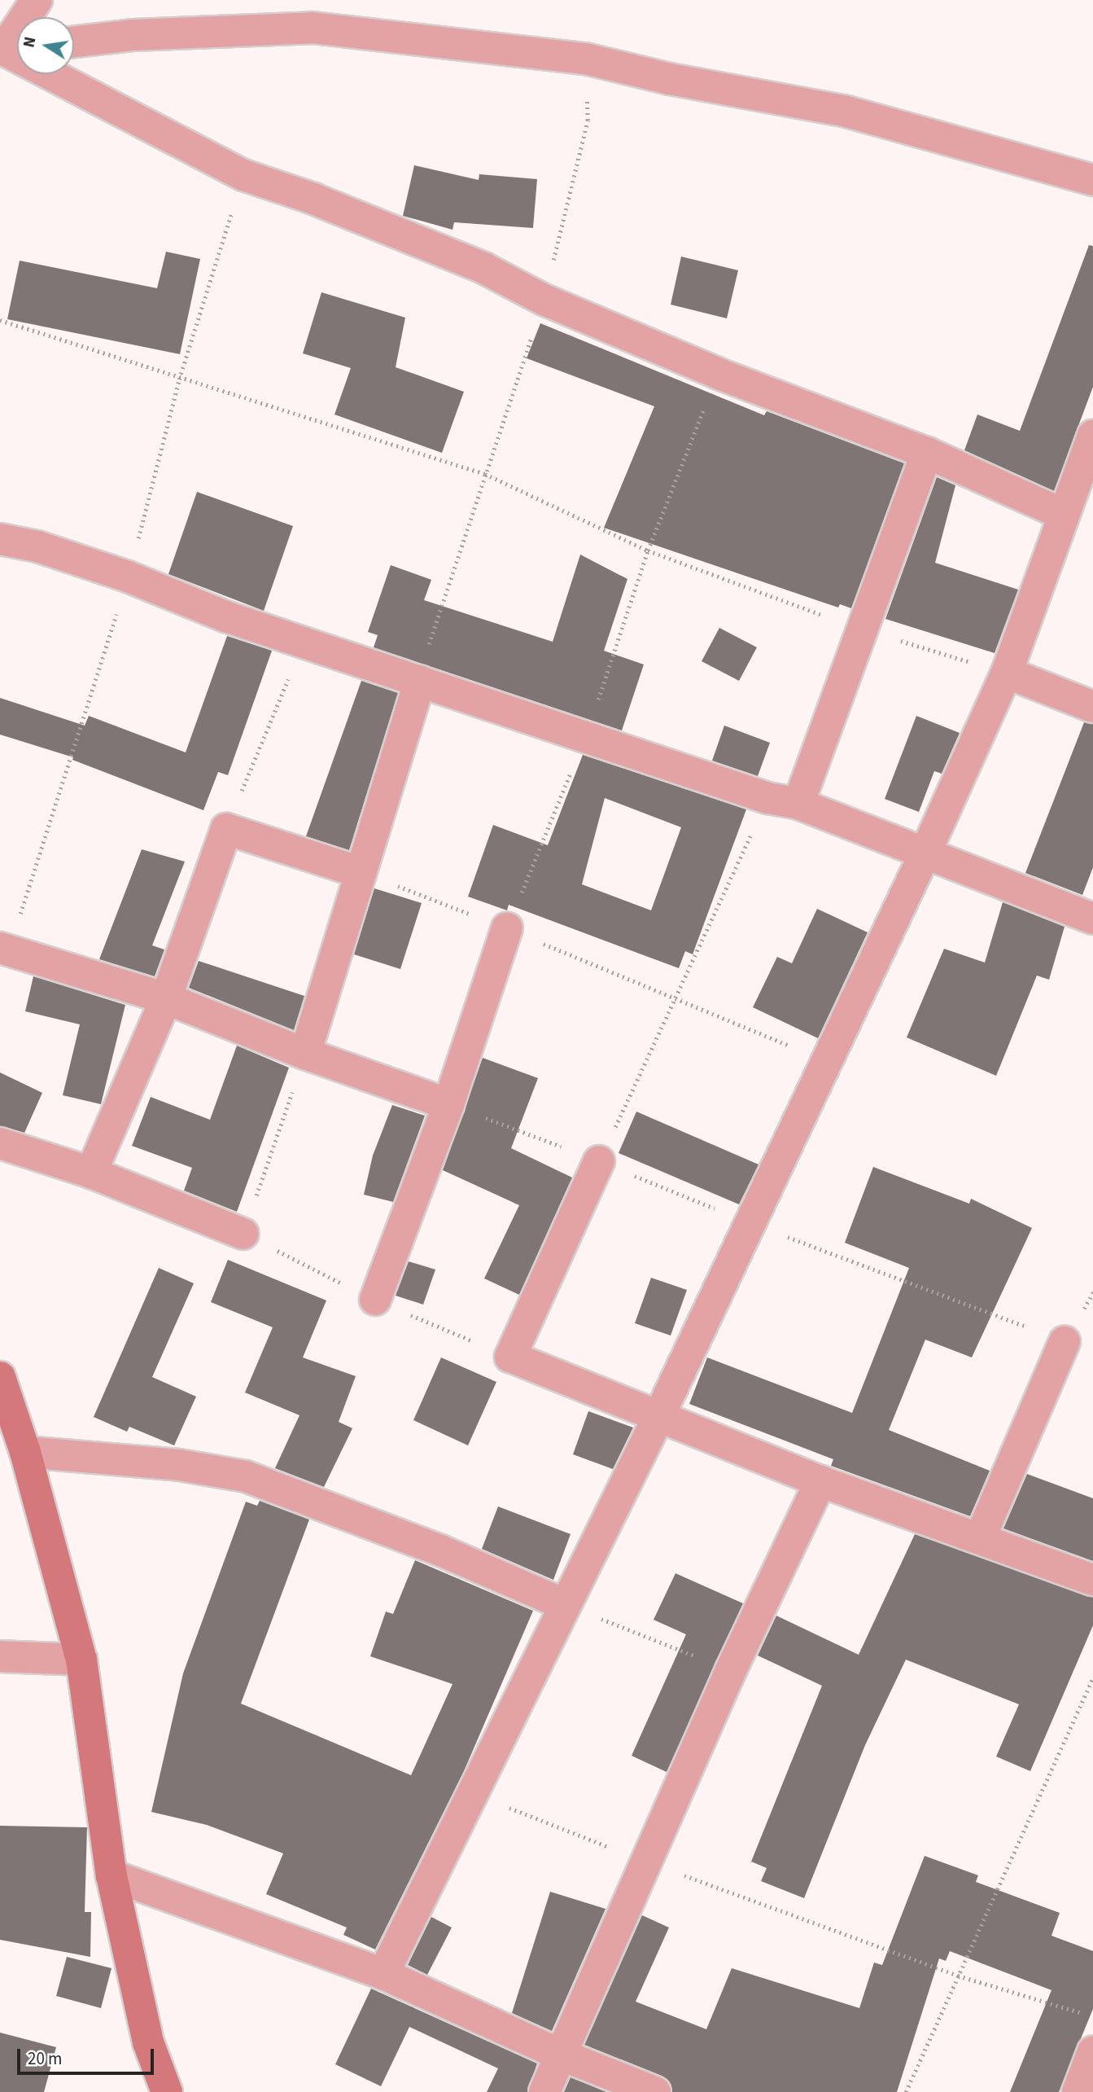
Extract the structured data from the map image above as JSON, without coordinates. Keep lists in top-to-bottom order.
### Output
{
  "scale_bar": "20 m",
  "north": "left"
}
